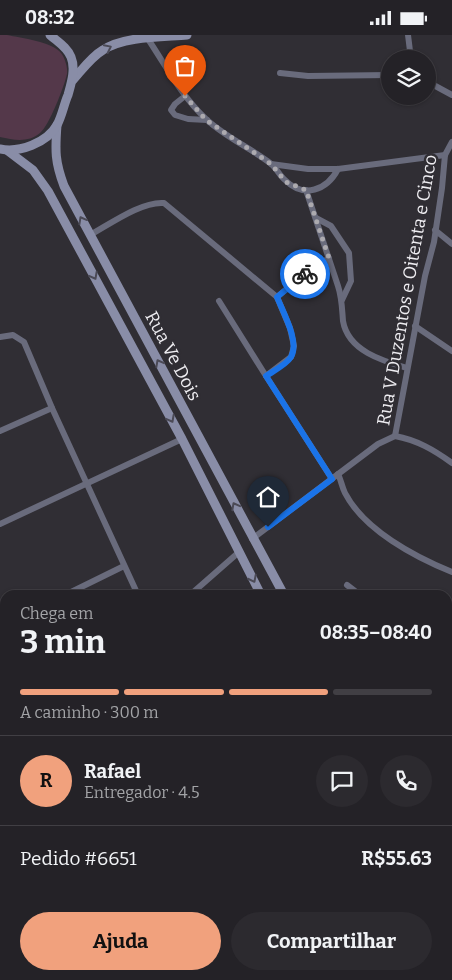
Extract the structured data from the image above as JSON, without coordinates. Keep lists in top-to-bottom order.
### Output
{
  "streets": {
    "main road": ["Rua Ve Dois"],
    "street": ["Rua V Duzentos e Oitenta e Cinco"]
  },
  "crossings": [
    ["Rua V Duzentos e Oitenta e Cinco", "Rua Ve Dois"]
  ],
  "page": {
    "status": "08:32",
    "heading": ["3 min", "Chega em", "08:35–08:40"],
    "panel": [
      "Rafael",
      "Entregador · 4.5",
      "Pedido #6651",
      "R$55.63"
    ],
    "bar": "A caminho · 300 m",
    "round": "R",
    "buttons": ["Ajuda", "Compartilhar"]
  }
}
